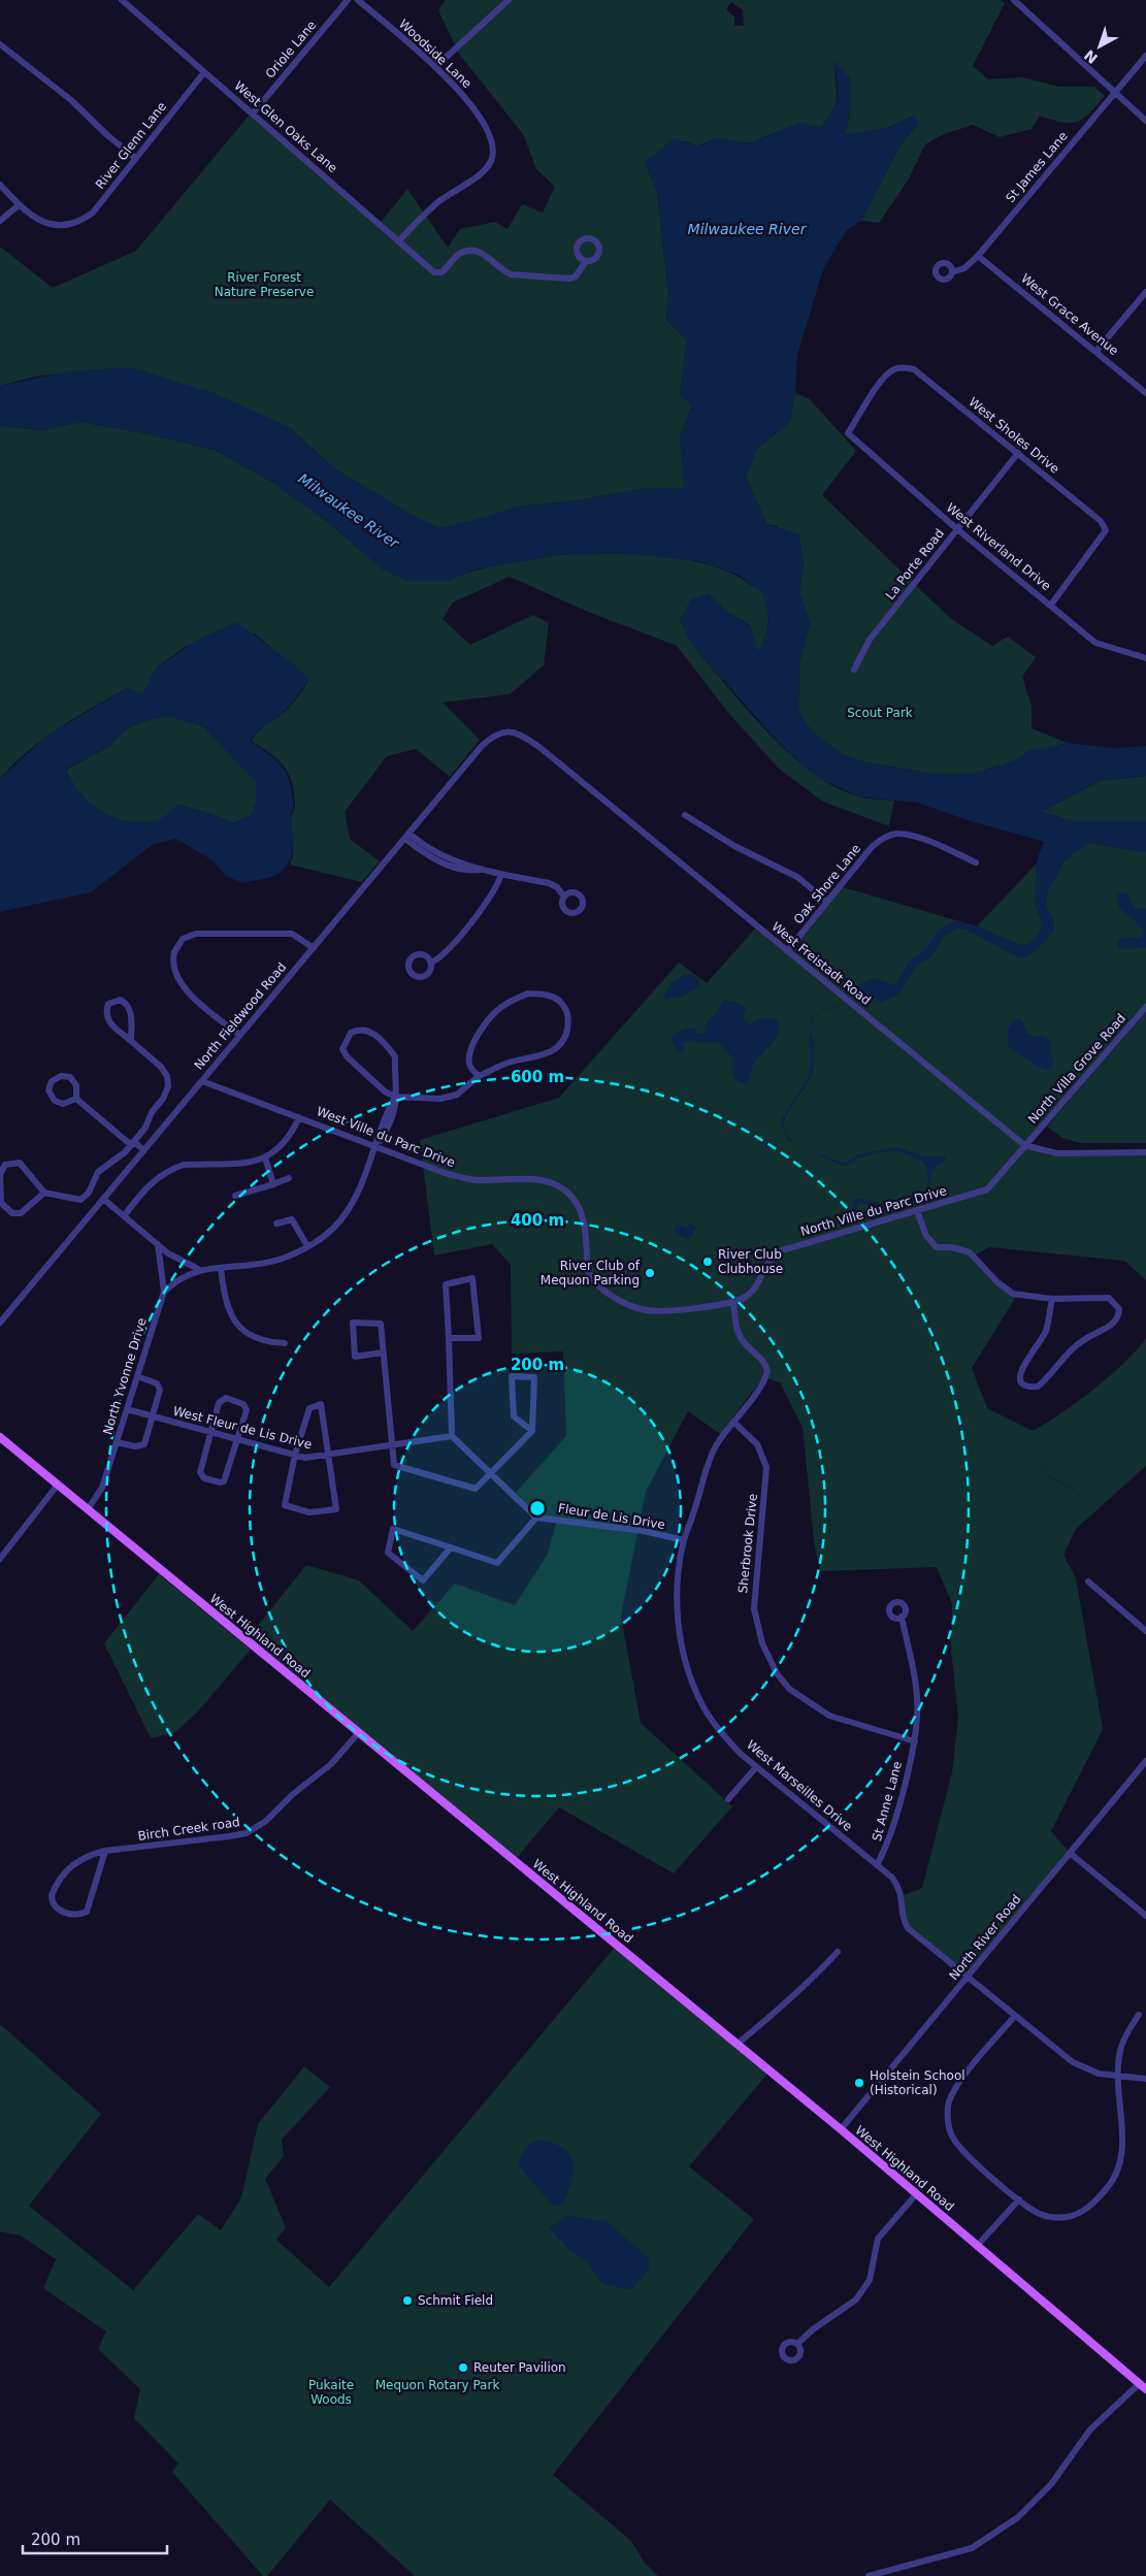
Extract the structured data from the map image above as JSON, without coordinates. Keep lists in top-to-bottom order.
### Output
{
  "streets": {
    "main road": ["West Highland Road"],
    "street": [
      "Oriole Lane",
      "Woodside Lane",
      "West Glen Oaks Lane",
      "River Glenn Lane",
      "St James Lane",
      "West Grace Avenue",
      "West Sholes Drive",
      "West Riverland Drive",
      "La Porte Road",
      "Oak Shore Lane",
      "West Freistadt Road",
      "North Fieldwood Road",
      "North Villa Grove Road",
      "West Ville du Parc Drive",
      "North Ville du Parc Drive",
      "North Yvonne Drive",
      "West Fleur de Lis Drive",
      "Fleur de Lis Drive",
      "Sherbrook Drive",
      "West Marseilles Drive",
      "St Anne Lane",
      "Birch Creek road",
      "North River Road"
    ]
  },
  "crossings": [
    ["Oriole Lane", "West Glen Oaks Lane"],
    ["Woodside Lane", "West Glen Oaks Lane"],
    ["West Glen Oaks Lane", "River Glenn Lane"],
    ["St James Lane", "West Grace Avenue"],
    ["West Sholes Drive", "West Riverland Drive"],
    ["West Sholes Drive", "La Porte Road"],
    ["West Riverland Drive", "La Porte Road"],
    ["Oak Shore Lane", "West Freistadt Road"],
    ["West Freistadt Road", "North Fieldwood Road"],
    ["West Freistadt Road", "North Villa Grove Road"],
    ["West Freistadt Road", "North Ville du Parc Drive"],
    ["North Fieldwood Road", "West Ville du Parc Drive"],
    ["North Villa Grove Road", "North Ville du Parc Drive"],
    ["West Ville du Parc Drive", "North Ville du Parc Drive"],
    ["West Ville du Parc Drive", "West Marseilles Drive"],
    ["North Ville du Parc Drive", "West Marseilles Drive"],
    ["North Yvonne Drive", "West Fleur de Lis Drive"],
    ["North Yvonne Drive", "West Highland Road"],
    ["Fleur de Lis Drive", "West Marseilles Drive"],
    ["Sherbrook Drive", "West Marseilles Drive"],
    ["Sherbrook Drive", "St Anne Lane"],
    ["West Highland Road", "Birch Creek road"],
    ["West Highland Road", "North River Road"],
    ["West Marseilles Drive", "St Anne Lane"],
    ["West Marseilles Drive", "North River Road"]
  ],
  "water": ["Milwaukee River"],
  "parks": [
    "River Forest Nature Preserve",
    "Scout Park",
    "Pukaite Woods",
    "Mequon Rotary Park"
  ],
  "places": [
    "River Club Clubhouse",
    "River Club of Mequon Parking",
    "Holstein School (Historical)",
    "Schmit Field",
    "Reuter Pavilion"
  ],
  "scale_bar": "200 m",
  "north": "bottom left",
  "rings": ["600 m", "400 m", "200 m"]
}
